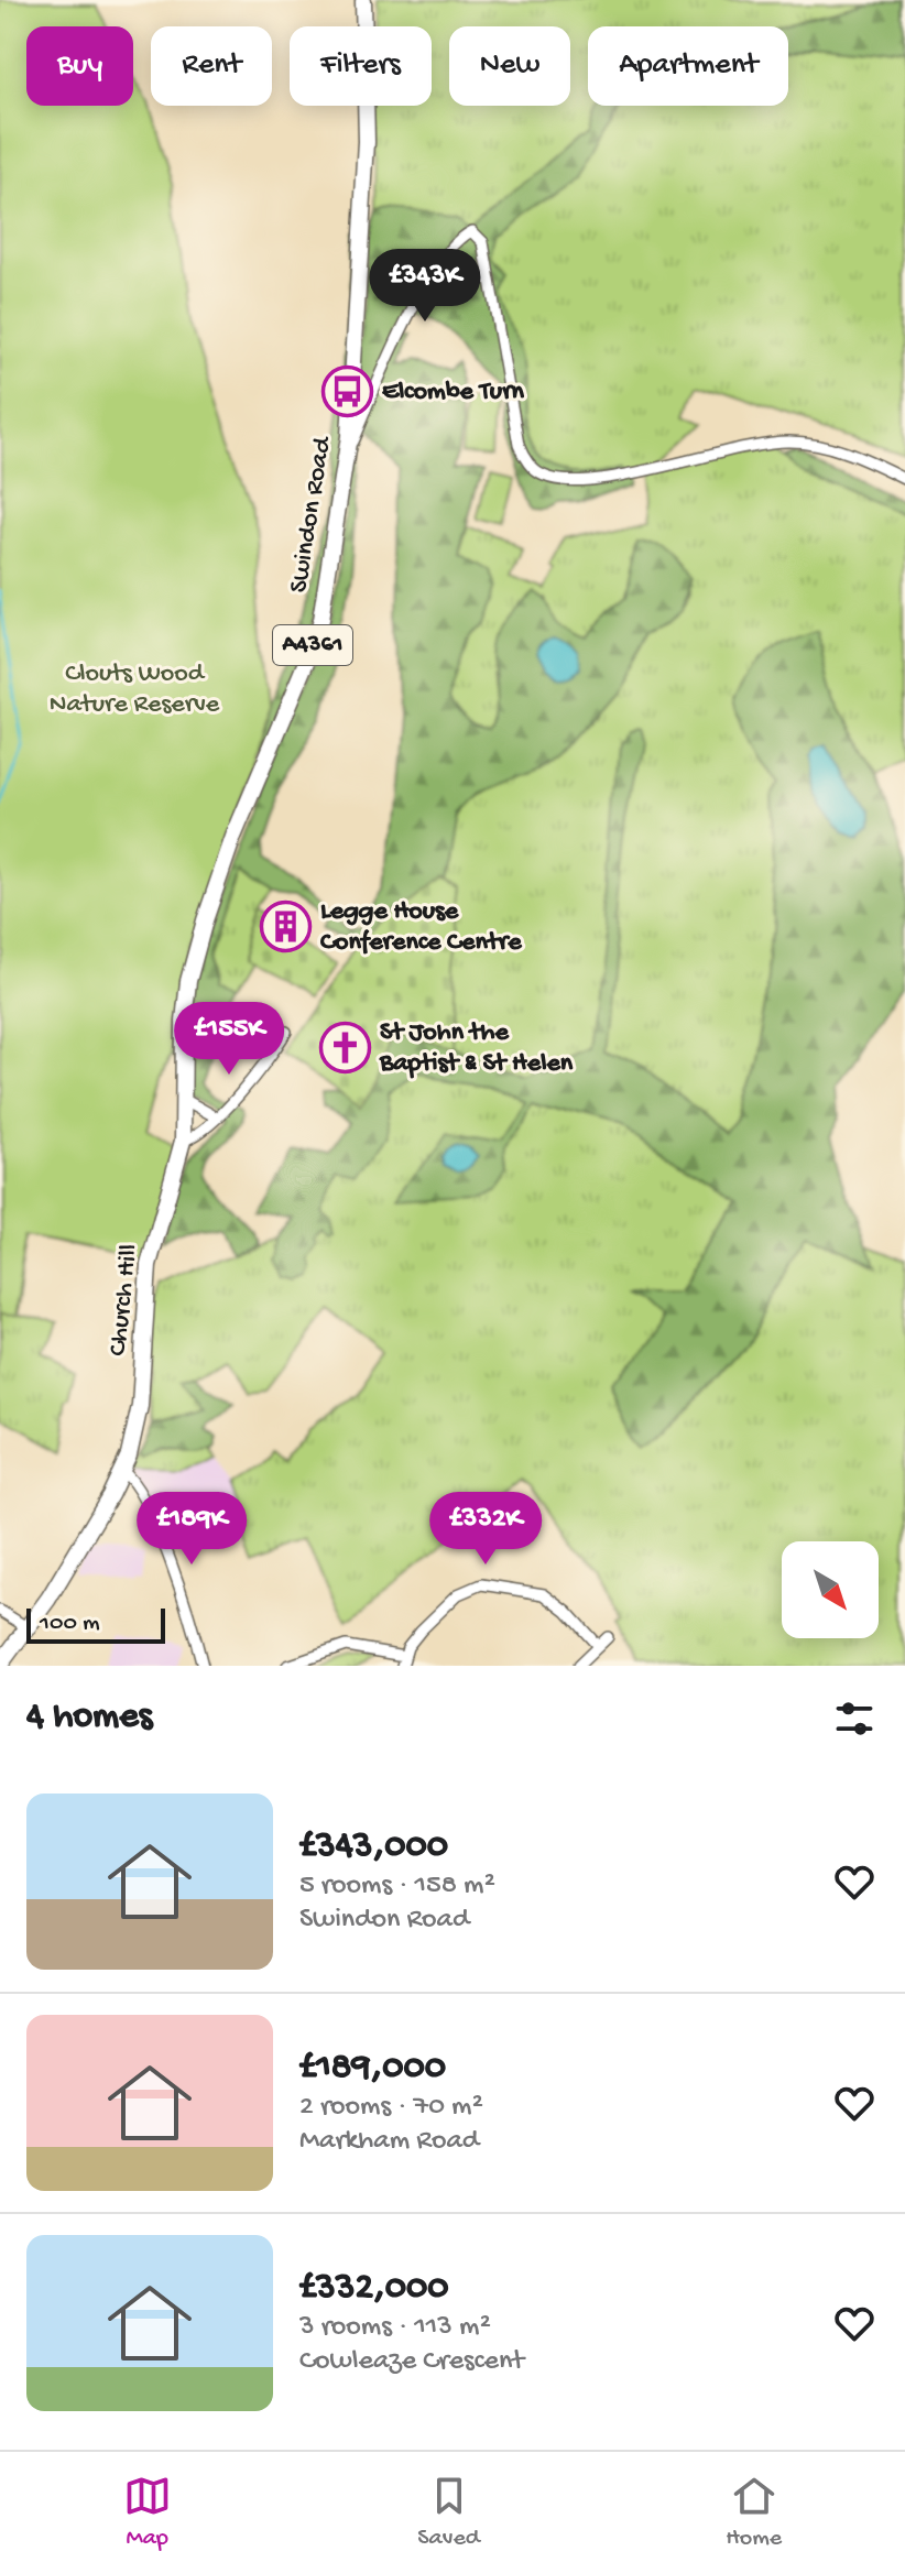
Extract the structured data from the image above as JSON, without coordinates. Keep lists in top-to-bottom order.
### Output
{
  "streets": {
    "main road": ["Swindon Road", "A4361", "Church Hill"]
  },
  "crossings": [
    ["Swindon Road", "Church Hill"],
    ["A4361", "Church Hill"]
  ],
  "parks": ["Clouts Wood Nature Reserve"],
  "places": {
    "bus stop": ["Elcombe Turn"],
    "building": ["Legge House Conference Centre"],
    "church": ["St John the Baptist & St Helen"]
  },
  "scale_bar": "100 m",
  "north": "bottom right",
  "page": {
    "chip": [
      "Buy",
      "Rent",
      "Filters",
      "New",
      "Apartment"
    ],
    "price": [
      "£343K",
      "£155K",
      "£189K",
      "£332K"
    ],
    "scale": "100 m",
    "heading": "4 homes",
    "list": [
      {
        "name": "£343,000",
        "note": "5 rooms · 158 m² · Swindon Road"
      },
      {
        "name": "£189,000",
        "note": "2 rooms · 70 m² · Markham Road"
      },
      {
        "name": "£332,000",
        "note": "3 rooms · 113 m² · Cowleaze Crescent"
      }
    ],
    "tabs": ["Map", "Saved", "Home"]
  }
}
